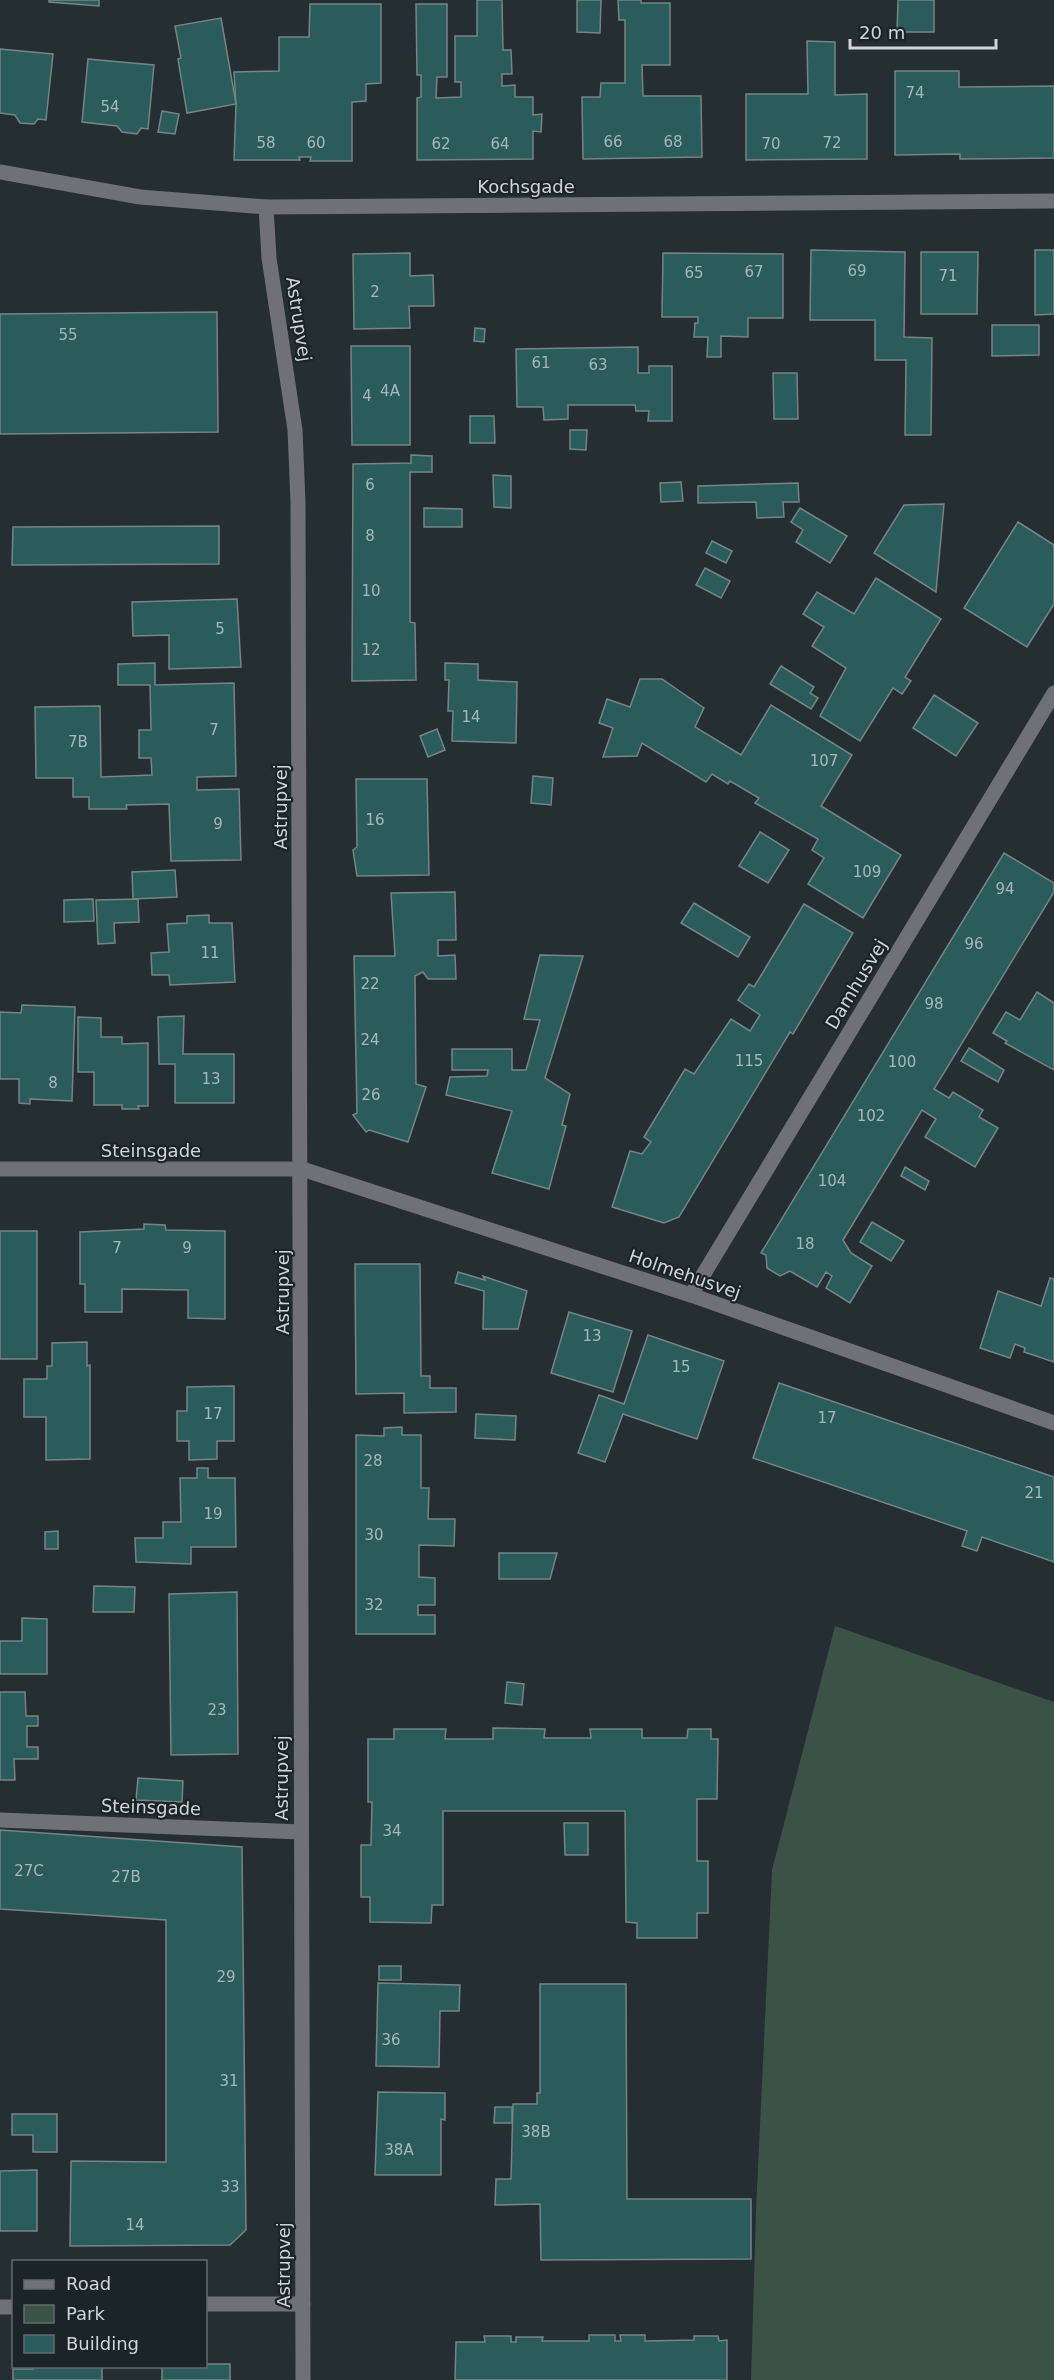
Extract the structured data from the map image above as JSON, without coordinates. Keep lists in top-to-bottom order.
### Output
{
  "streets": {
    "street": [
      "Kochsgade",
      "Astrupvej",
      "Damhusvej",
      "Steinsgade",
      "Holmehusvej"
    ]
  },
  "crossings": [
    ["Kochsgade", "Astrupvej"],
    ["Astrupvej", "Steinsgade"],
    ["Astrupvej", "Holmehusvej"],
    ["Damhusvej", "Holmehusvej"],
    ["Steinsgade", "Holmehusvej"]
  ],
  "house_numbers": [
    "74",
    "54",
    "66",
    "68",
    "58",
    "60",
    "72",
    "62",
    "64",
    "70",
    "69",
    "67",
    "65",
    "71",
    "2",
    "55",
    "61",
    "63",
    "4A",
    "4",
    "6",
    "8",
    "10",
    "5",
    "12",
    "14",
    "7",
    "7B",
    "107",
    "16",
    "9",
    "109",
    "94",
    "96",
    "11",
    "22",
    "98",
    "24",
    "115",
    "100",
    "13",
    "8",
    "26",
    "102",
    "104",
    "18",
    "7",
    "9",
    "13",
    "15",
    "17",
    "17",
    "28",
    "21",
    "19",
    "30",
    "32",
    "23",
    "34",
    "27C",
    "27B",
    "29",
    "36",
    "31",
    "38B",
    "38A",
    "33",
    "14"
  ],
  "legend": ["Road", "Park", "Building"],
  "scale_bar": "20 m"
}
